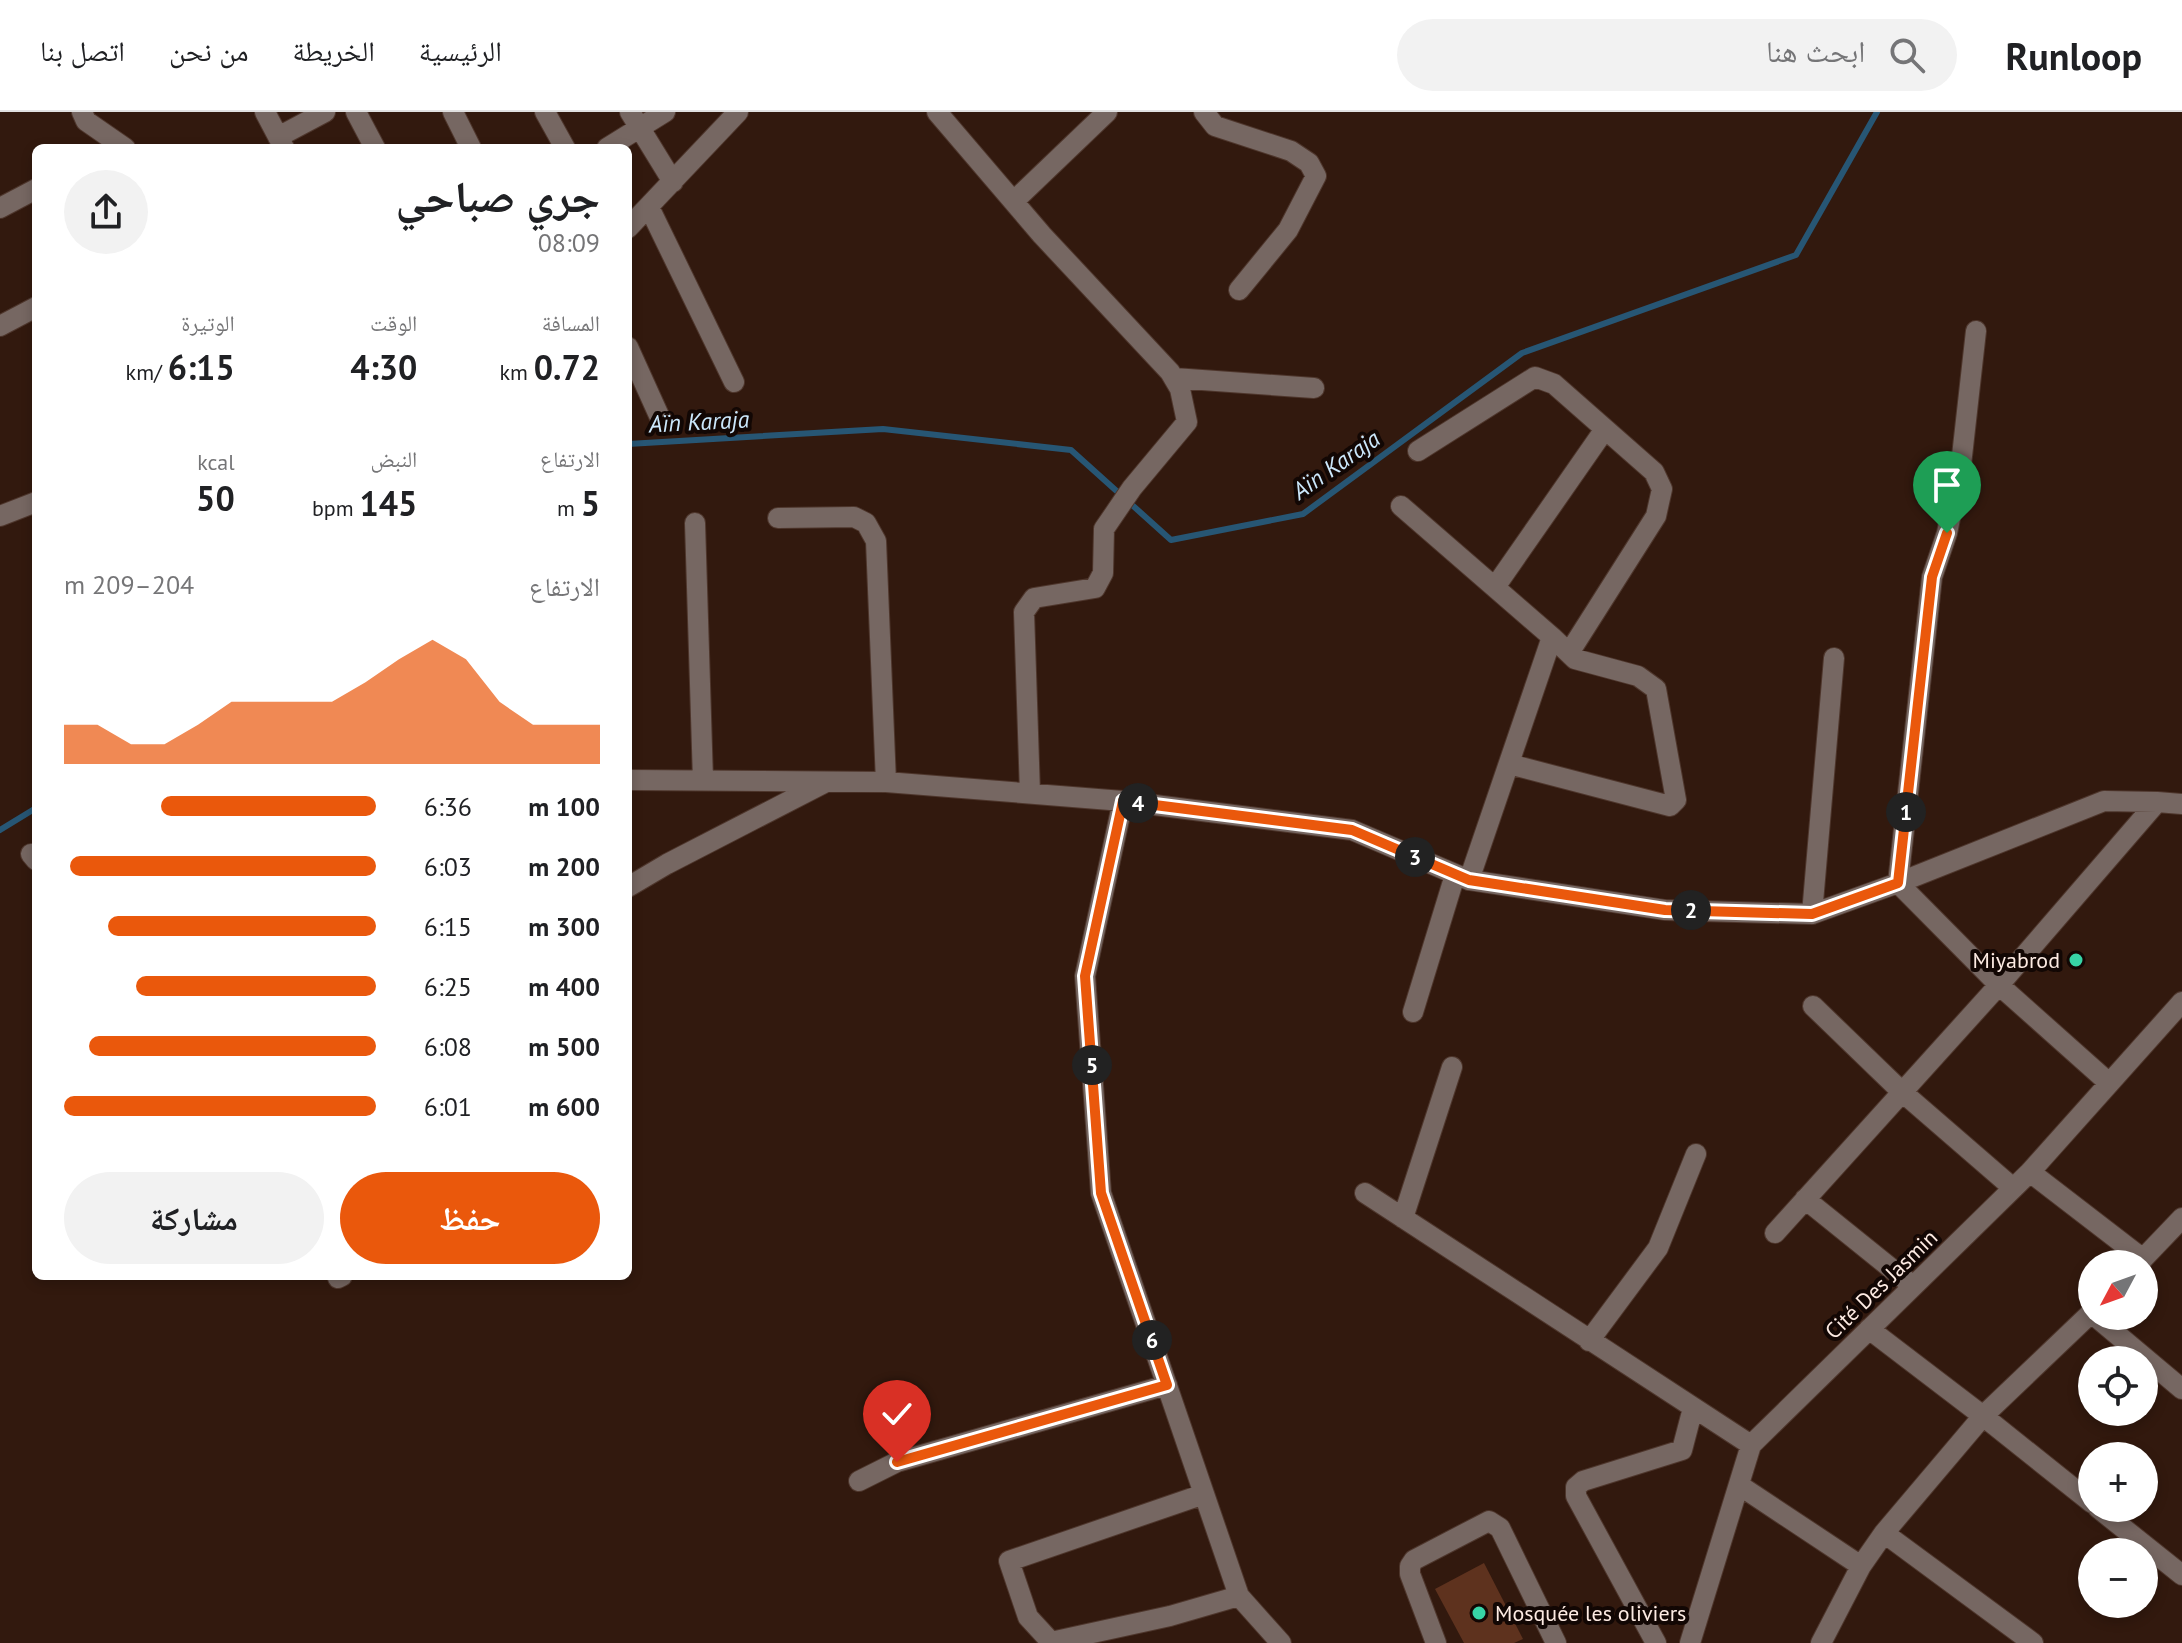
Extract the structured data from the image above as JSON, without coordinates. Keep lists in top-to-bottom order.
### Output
{
  "streets": {
    "street": ["Cité Des Jasmin"]
  },
  "water": ["Aïn Karaja"],
  "places": ["Miyabrod", "Mosquée les oliviers"],
  "north": "bottom left",
  "page": {
    "header": "Runloop",
    "search": "ابحث هنا",
    "nav": [
      "الرئيسية",
      "الخريطة",
      "من نحن",
      "اتصل بنا"
    ],
    "heading": ["جري صباحي", "08:09"],
    "stats": [
      ["المسافة", "0.72 km"],
      ["الوقت", "4:30"],
      ["الوتيرة", "6:15 /km"],
      ["الارتفاع", "5 m"],
      ["النبض", "145 bpm"],
      ["kcal", "50"]
    ],
    "chart": ["الارتفاع", "204–209 m"],
    "list": [
      {
        "name": "100 m",
        "note": "6:36"
      },
      {
        "name": "200 m",
        "note": "6:03"
      },
      {
        "name": "300 m",
        "note": "6:15"
      },
      {
        "name": "400 m",
        "note": "6:25"
      },
      {
        "name": "500 m",
        "note": "6:08"
      },
      {
        "name": "600 m",
        "note": "6:01"
      }
    ],
    "pins": [
      "4",
      "1",
      "3",
      "2",
      "5",
      "6"
    ],
    "buttons": ["حفظ", "مشاركة"],
    "map_buttons": ["+", "−"]
  }
}
